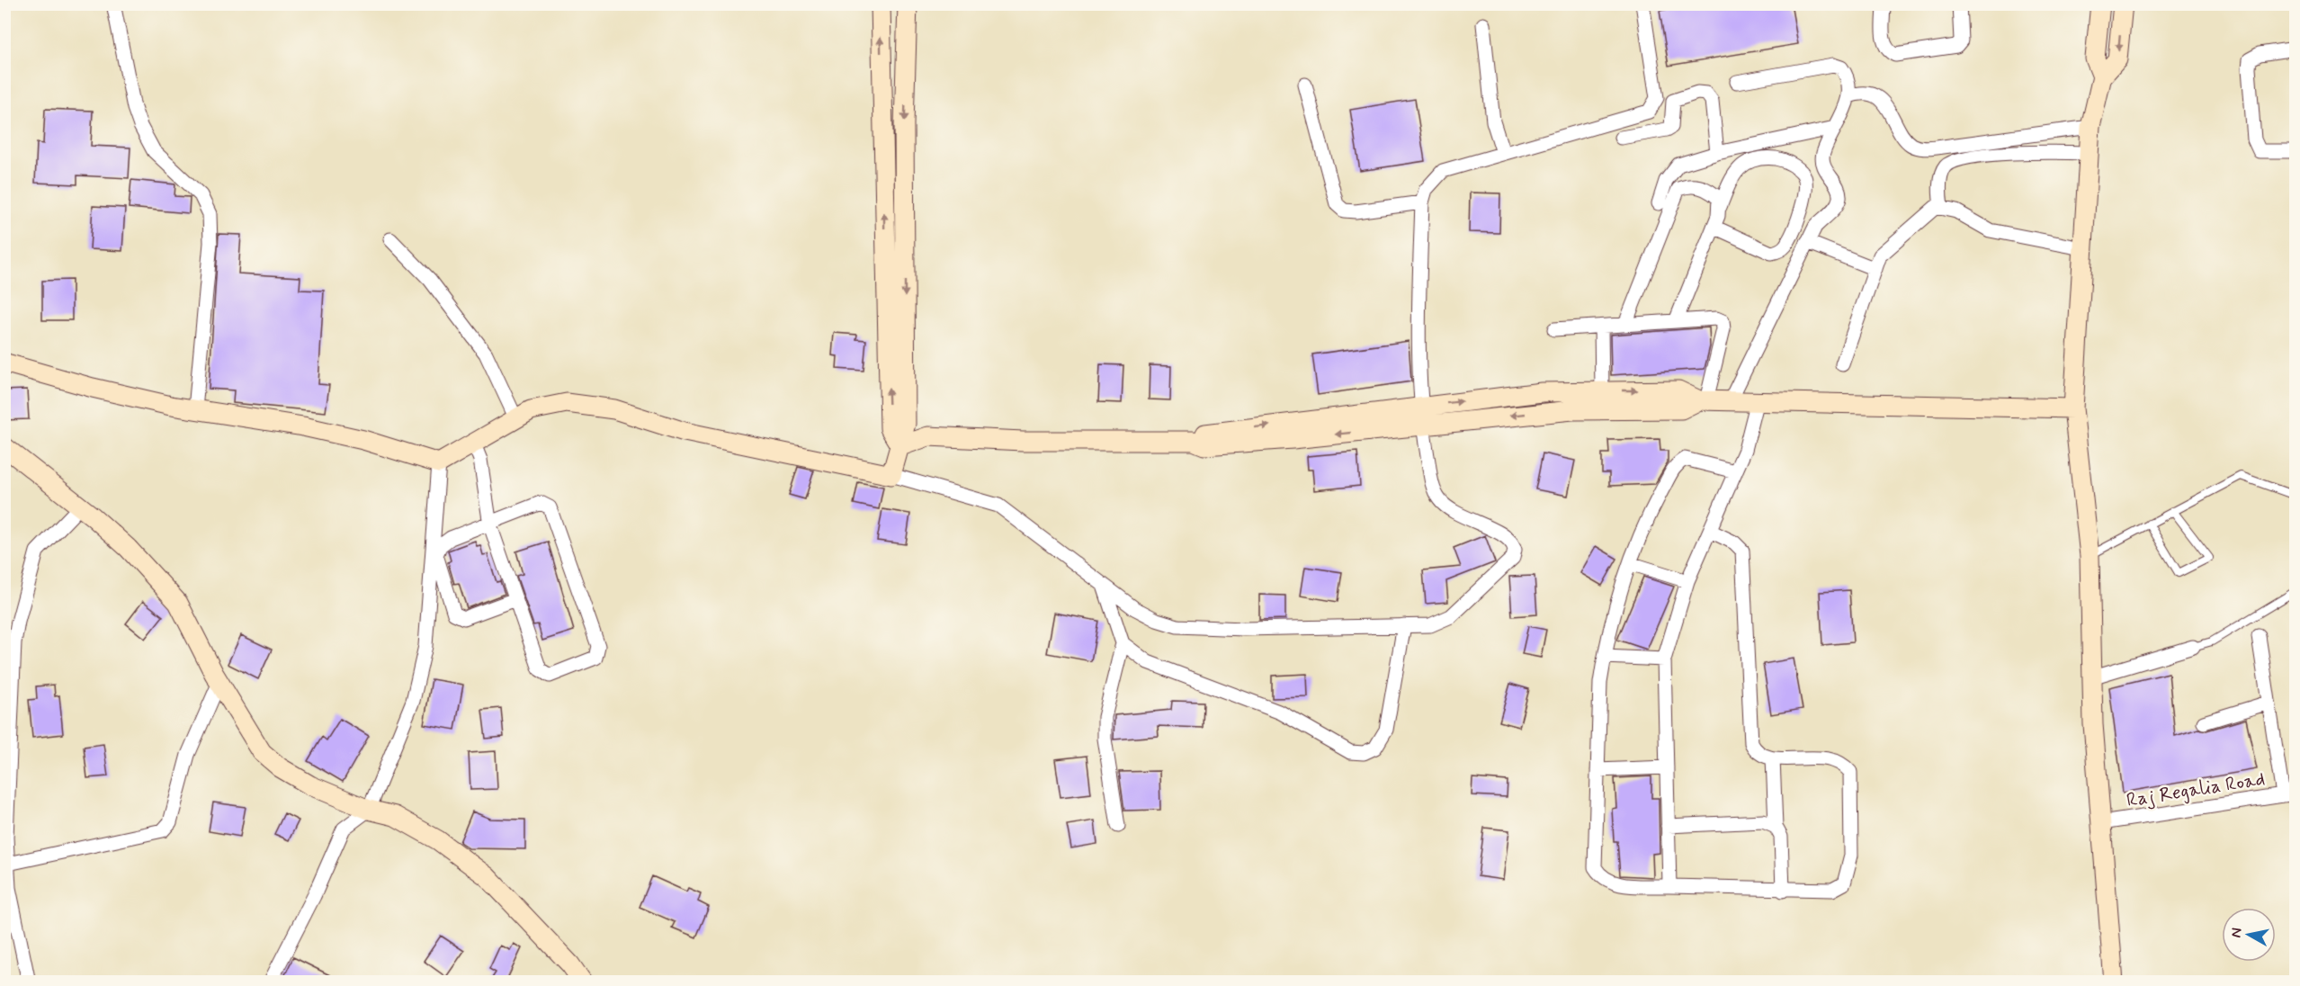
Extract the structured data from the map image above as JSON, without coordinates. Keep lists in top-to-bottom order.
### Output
{
  "streets": {
    "street": ["Raj Regalia Road"]
  },
  "north": "left"
}
